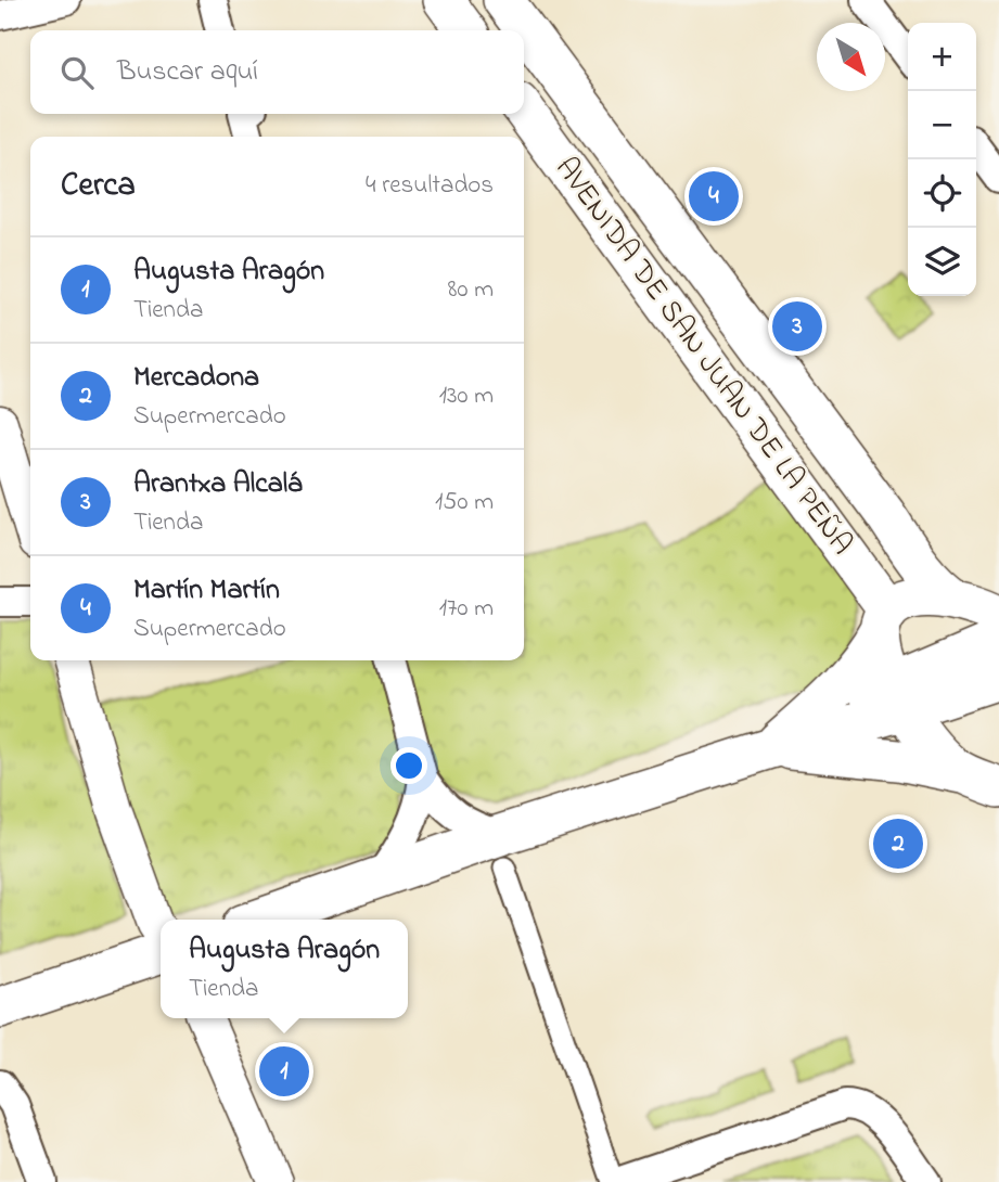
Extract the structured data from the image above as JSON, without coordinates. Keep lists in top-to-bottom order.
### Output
{
  "streets": {
    "main road": ["AVENIDA DE SAN JUAN DE LA PEÑA"]
  },
  "north": "bottom right",
  "page": {
    "map_buttons": ["+", "−"],
    "search": "Buscar aquí",
    "heading": ["Cerca", "4 resultados"],
    "pins": [
      "4",
      "3",
      "2",
      "1"
    ],
    "list": [
      {
        "mark": "1",
        "name": "Augusta Aragón",
        "note": "Tienda",
        "value": "80 m"
      },
      {
        "mark": "2",
        "name": "Mercadona",
        "note": "Supermercado",
        "value": "130 m"
      },
      {
        "mark": "3",
        "name": "Arantxa Alcalá",
        "note": "Tienda",
        "value": "150 m"
      },
      {
        "mark": "4",
        "name": "Martín Martín",
        "note": "Supermercado",
        "value": "170 m"
      }
    ],
    "popup": ["Augusta Aragón", "Tienda"]
  }
}
